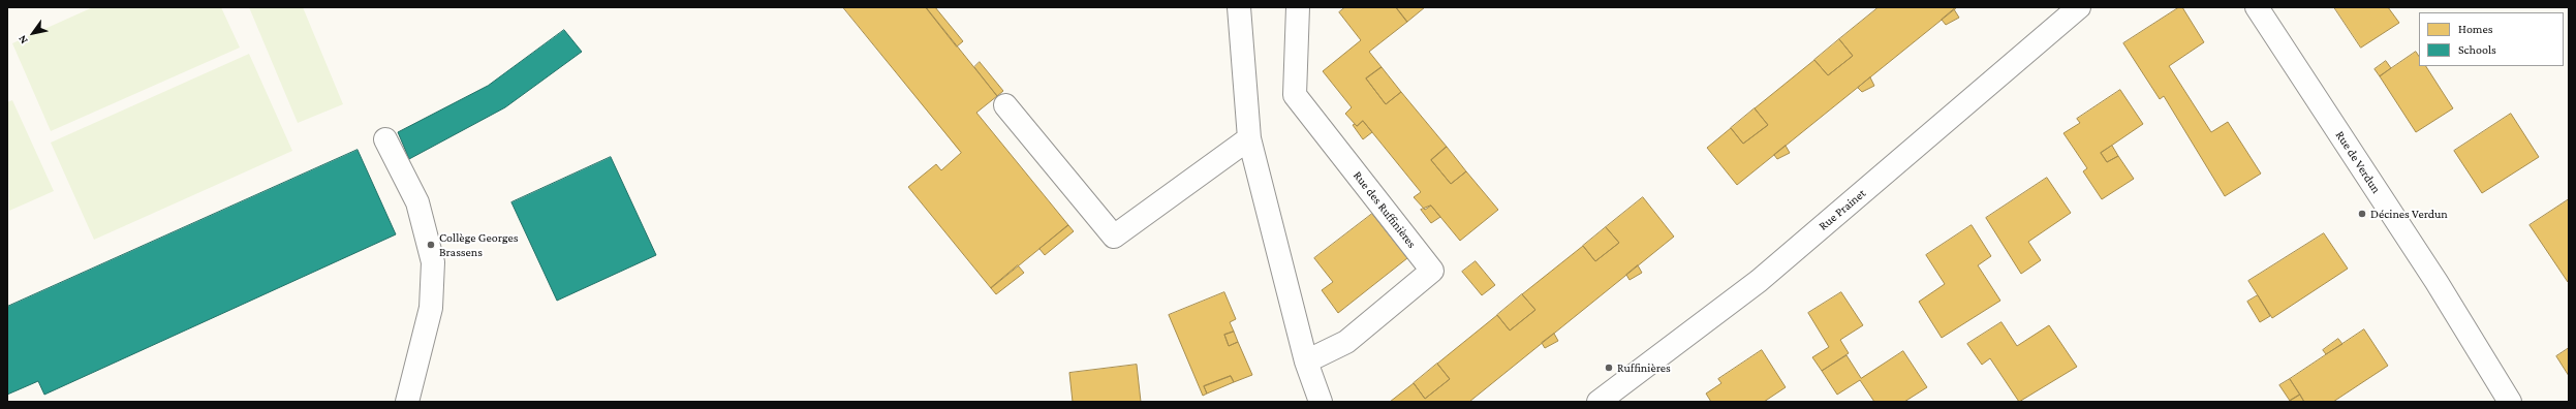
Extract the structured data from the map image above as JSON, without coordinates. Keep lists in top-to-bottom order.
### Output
{
  "streets": {
    "street": ["Rue de Verdun", "Rue des Ruffinières", "Rue Prainet"]
  },
  "places": ["Décines Verdun", "Collège Georges Brassens", "Ruffinières"],
  "legend": ["Homes", "Schools"],
  "north": "bottom left"
}
